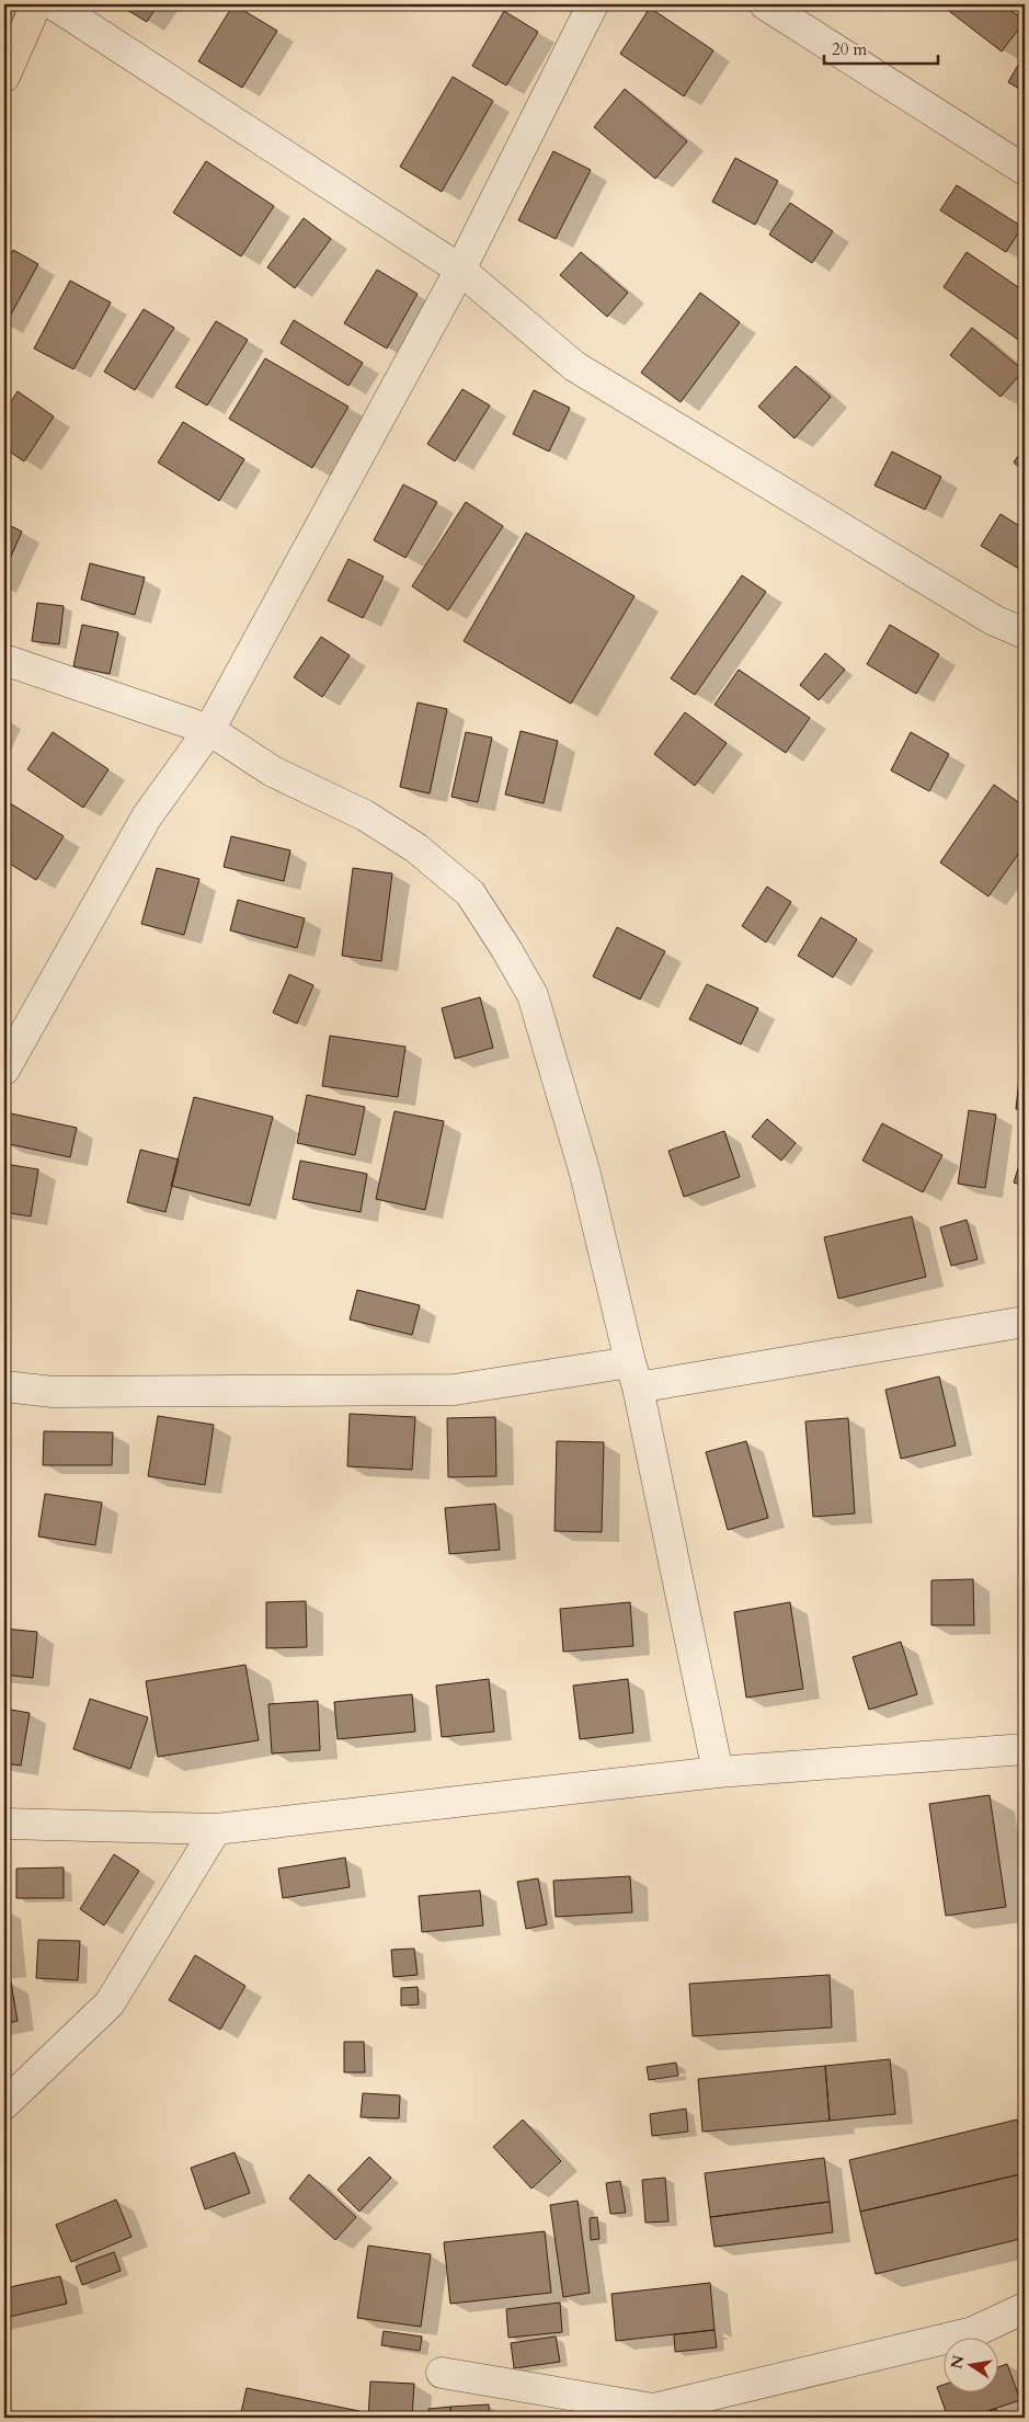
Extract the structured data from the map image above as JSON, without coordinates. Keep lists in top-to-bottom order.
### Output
{
  "scale_bar": "20 m",
  "north": "left"
}
